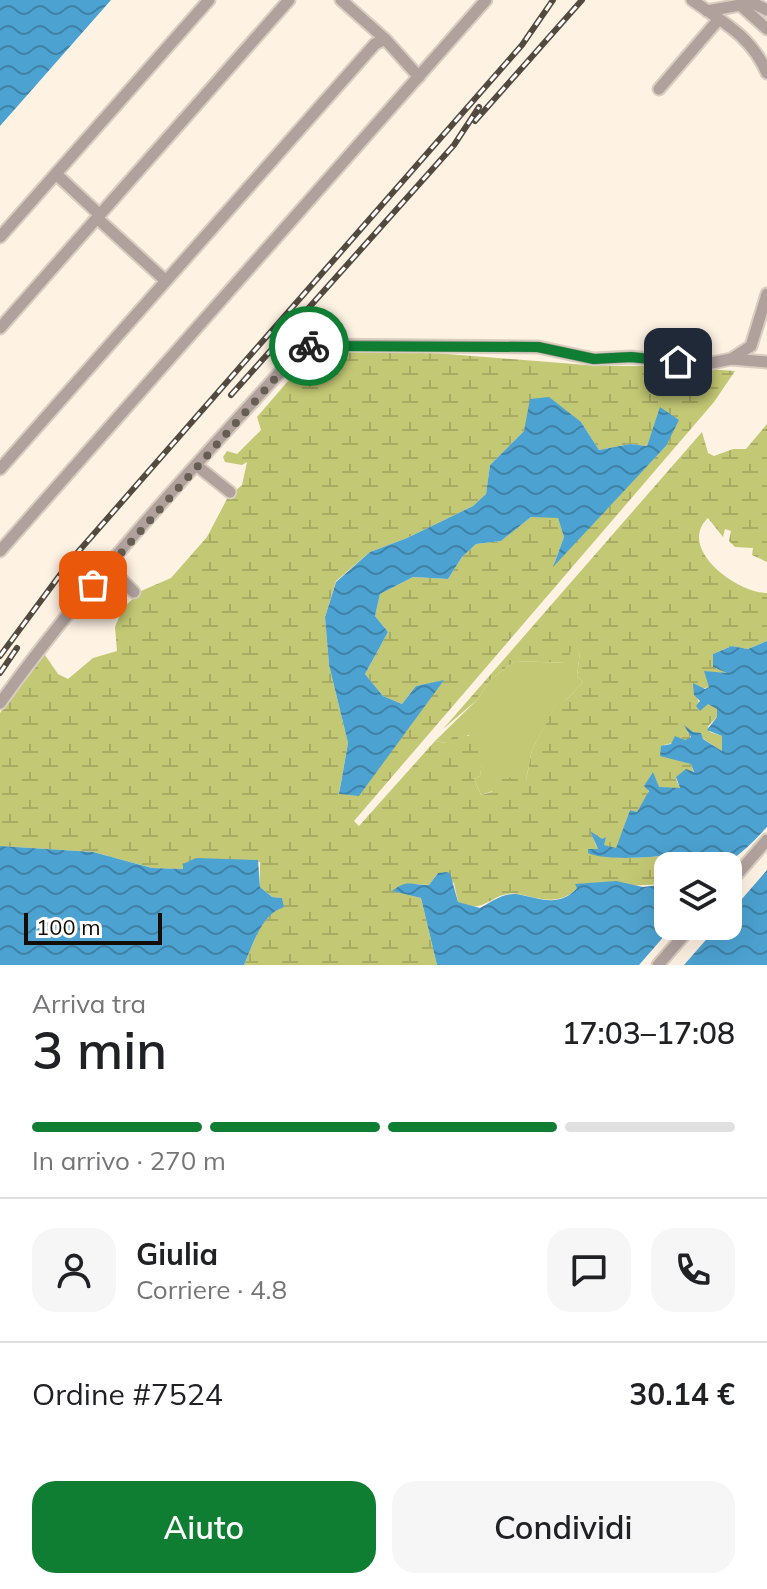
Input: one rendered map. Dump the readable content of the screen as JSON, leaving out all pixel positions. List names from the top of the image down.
{
  "scale_bar": "100 m",
  "page": {
    "scale": "100 m",
    "heading": ["3 min", "Arriva tra", "17:03–17:08"],
    "panel": [
      "Giulia",
      "Corriere · 4.8",
      "Ordine #7524",
      "30.14 €"
    ],
    "bar": "In arrivo · 270 m",
    "buttons": ["Aiuto", "Condividi"]
  }
}
